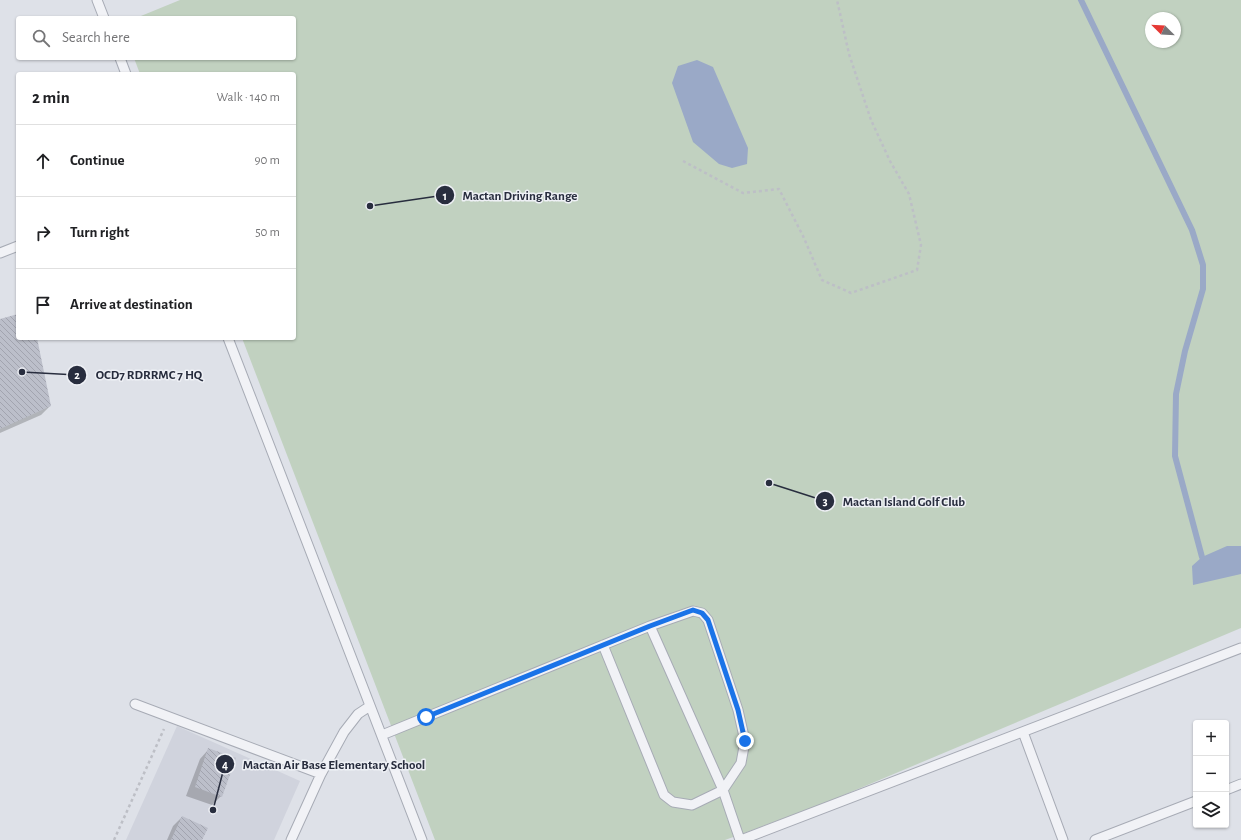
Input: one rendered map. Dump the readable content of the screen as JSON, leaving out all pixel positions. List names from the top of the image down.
{
  "places": [
    "Mactan Driving Range",
    "OCD7 RDRRMC 7 HQ",
    "Mactan Island Golf Club",
    "Mactan Air Base Elementary School"
  ],
  "north": "top left",
  "page": {
    "search": "Search here",
    "heading": ["2 min", "Walk · 140 m"],
    "list": [
      ["Continue", "90 m"],
      ["Turn right", "50 m"],
      "Arrive at destination"
    ],
    "map_buttons": ["+", "−"]
  }
}
